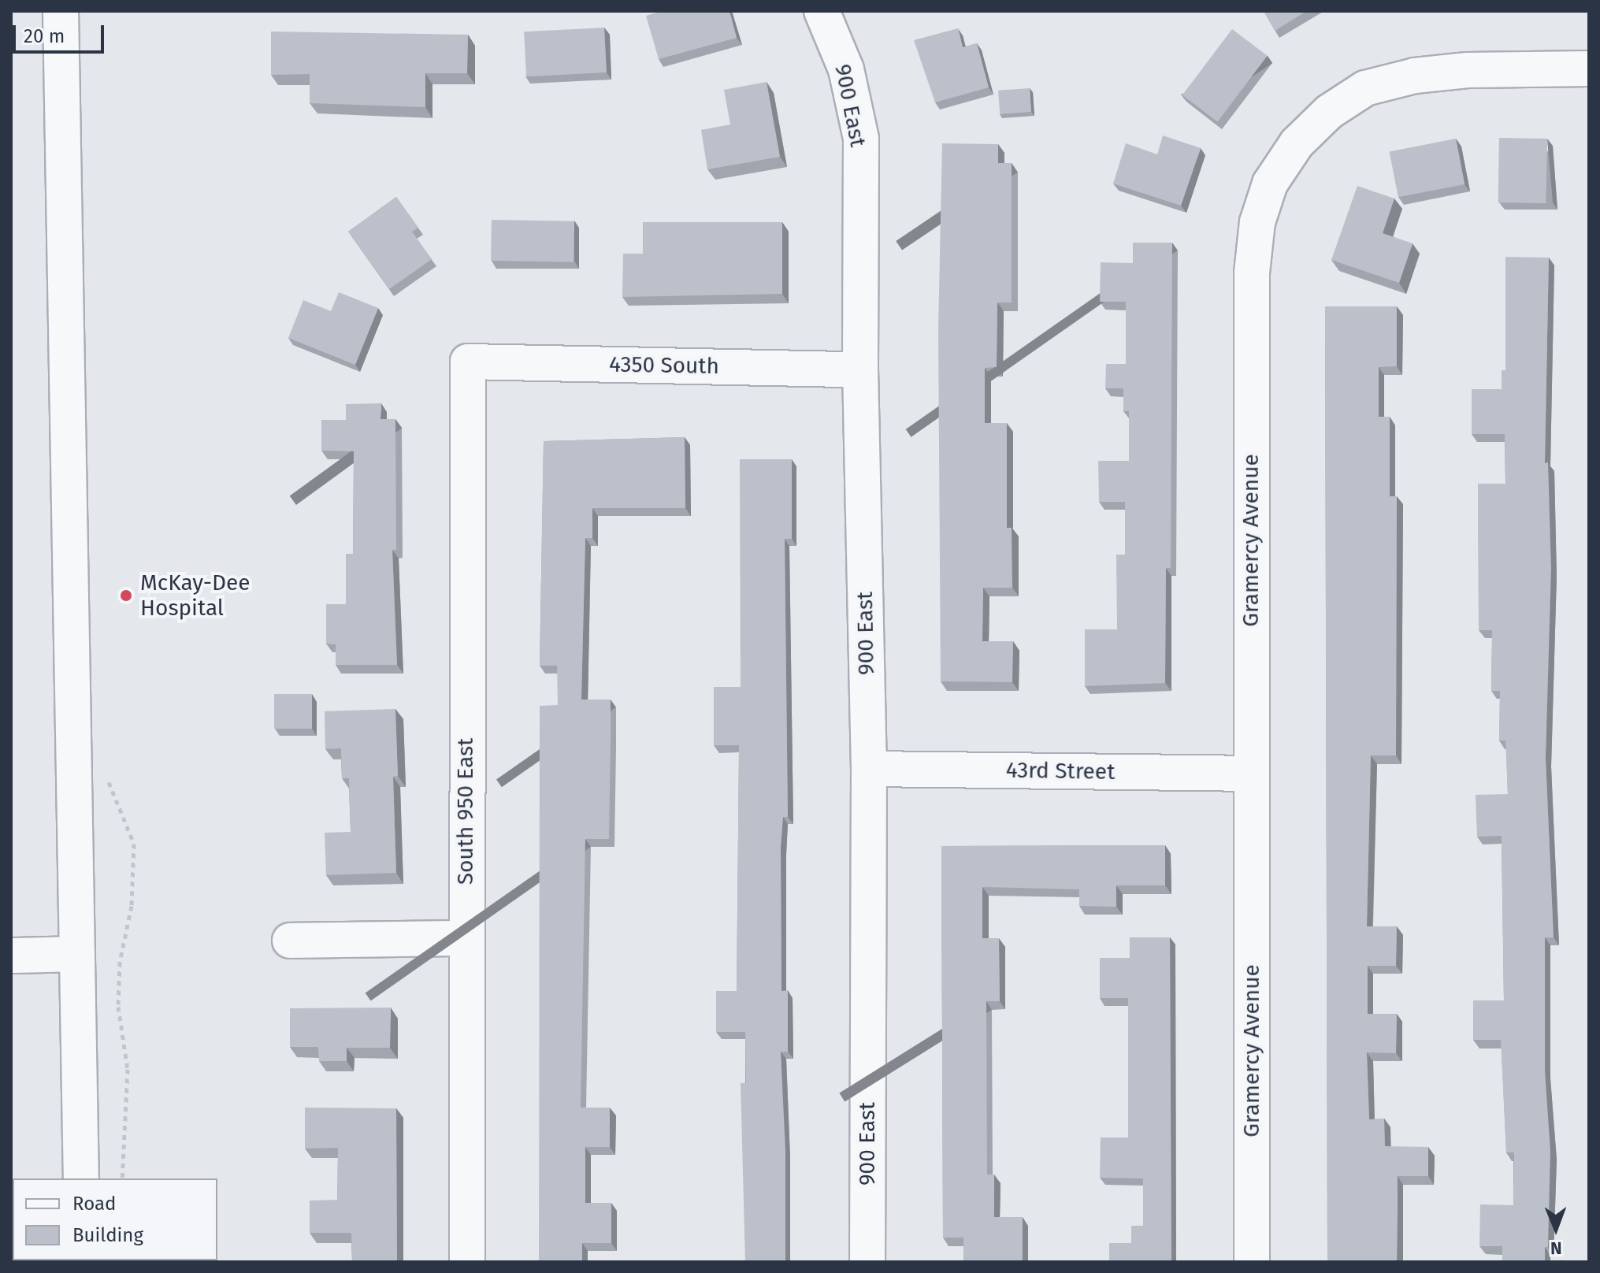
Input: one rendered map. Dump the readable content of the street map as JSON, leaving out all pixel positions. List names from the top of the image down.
{
  "streets": {
    "street": [
      "900 East",
      "4350 South",
      "Gramercy Avenue",
      "43rd Street",
      "South 950 East"
    ]
  },
  "crossings": [
    ["900 East", "4350 South"],
    ["900 East", "43rd Street"],
    ["4350 South", "South 950 East"],
    ["Gramercy Avenue", "43rd Street"]
  ],
  "places": ["McKay-Dee Hospital"],
  "legend": ["Road", "Building"],
  "scale_bar": "20 m",
  "north": "bottom"
}
